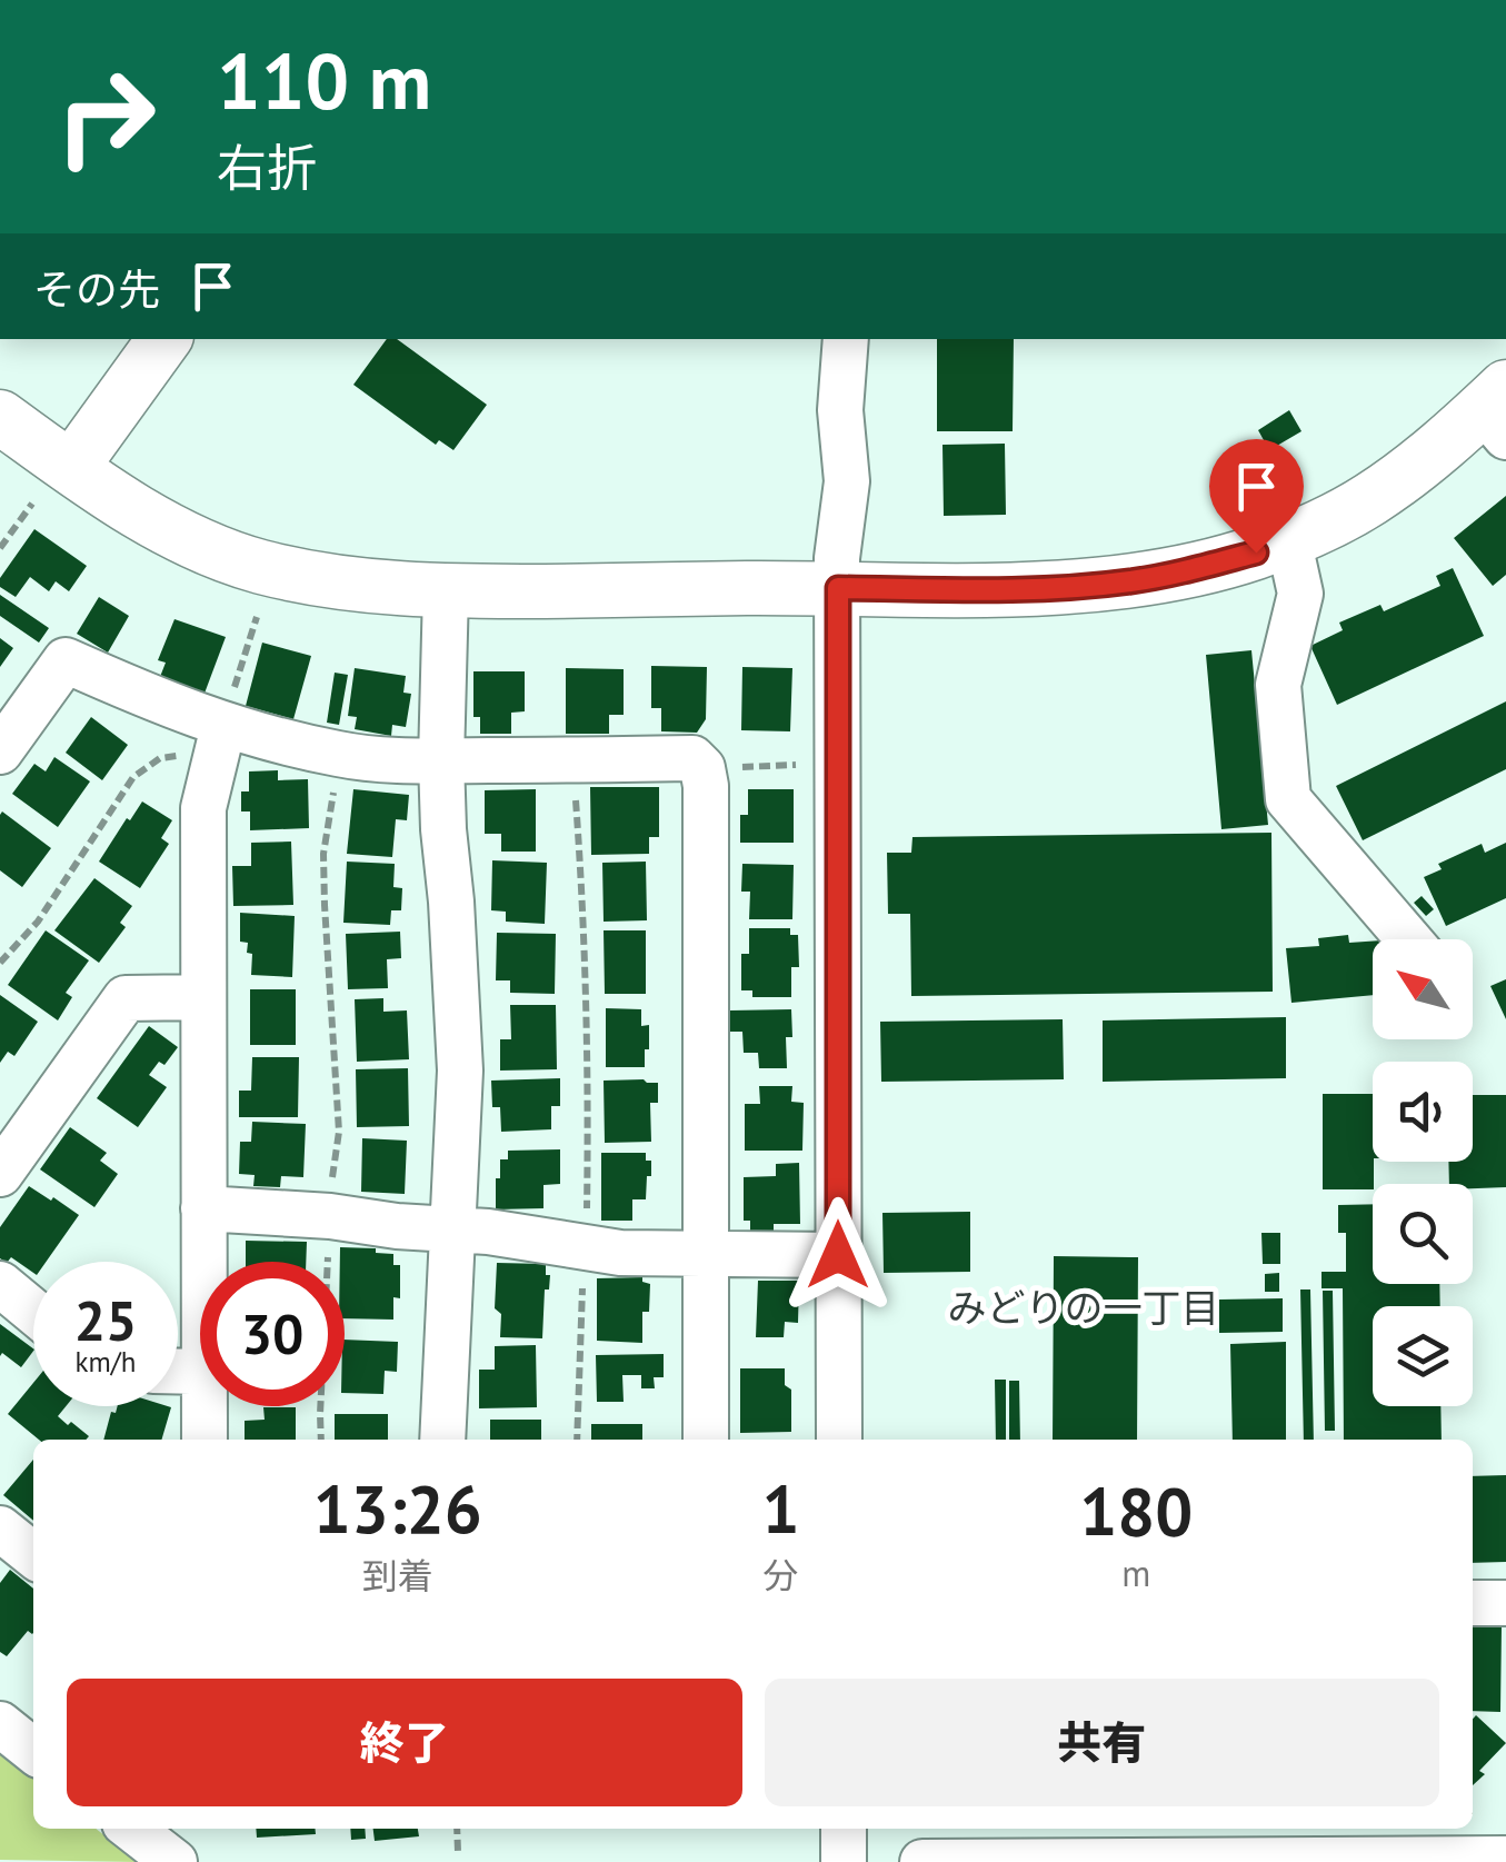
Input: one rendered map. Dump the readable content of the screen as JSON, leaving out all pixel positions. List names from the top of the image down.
{
  "districts": ["みどりの一丁目"],
  "north": "top left",
  "page": {
    "turn": ["110 m", "右折"],
    "then": "その先",
    "speed": "25 km/h",
    "limit": "30",
    "eta": [
      "13:26",
      "到着",
      "1",
      "分",
      "180",
      "m"
    ],
    "buttons": ["終了", "共有"]
  }
}
